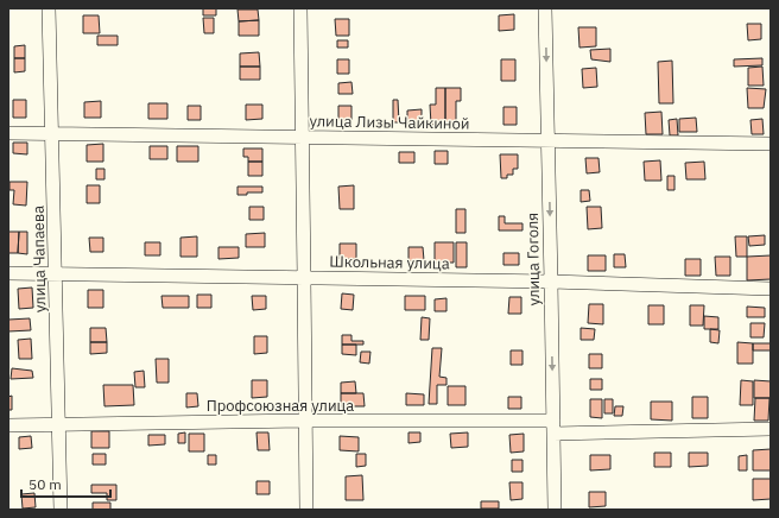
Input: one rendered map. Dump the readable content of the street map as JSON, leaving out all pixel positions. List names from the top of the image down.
{
  "streets": {
    "street": [
      "улица Лизы Чайкиной",
      "улица Чапаева",
      "улица Гоголя",
      "Школьная улица",
      "Профсоюзная улица"
    ]
  },
  "crossings": [
    ["улица Лизы Чайкиной", "улица Чапаева"],
    ["улица Лизы Чайкиной", "улица Гоголя"],
    ["улица Чапаева", "Школьная улица"],
    ["улица Чапаева", "Профсоюзная улица"],
    ["улица Гоголя", "Школьная улица"],
    ["улица Гоголя", "Профсоюзная улица"]
  ],
  "one_way": ["улица Гоголя"],
  "scale_bar": "50 m"
}
